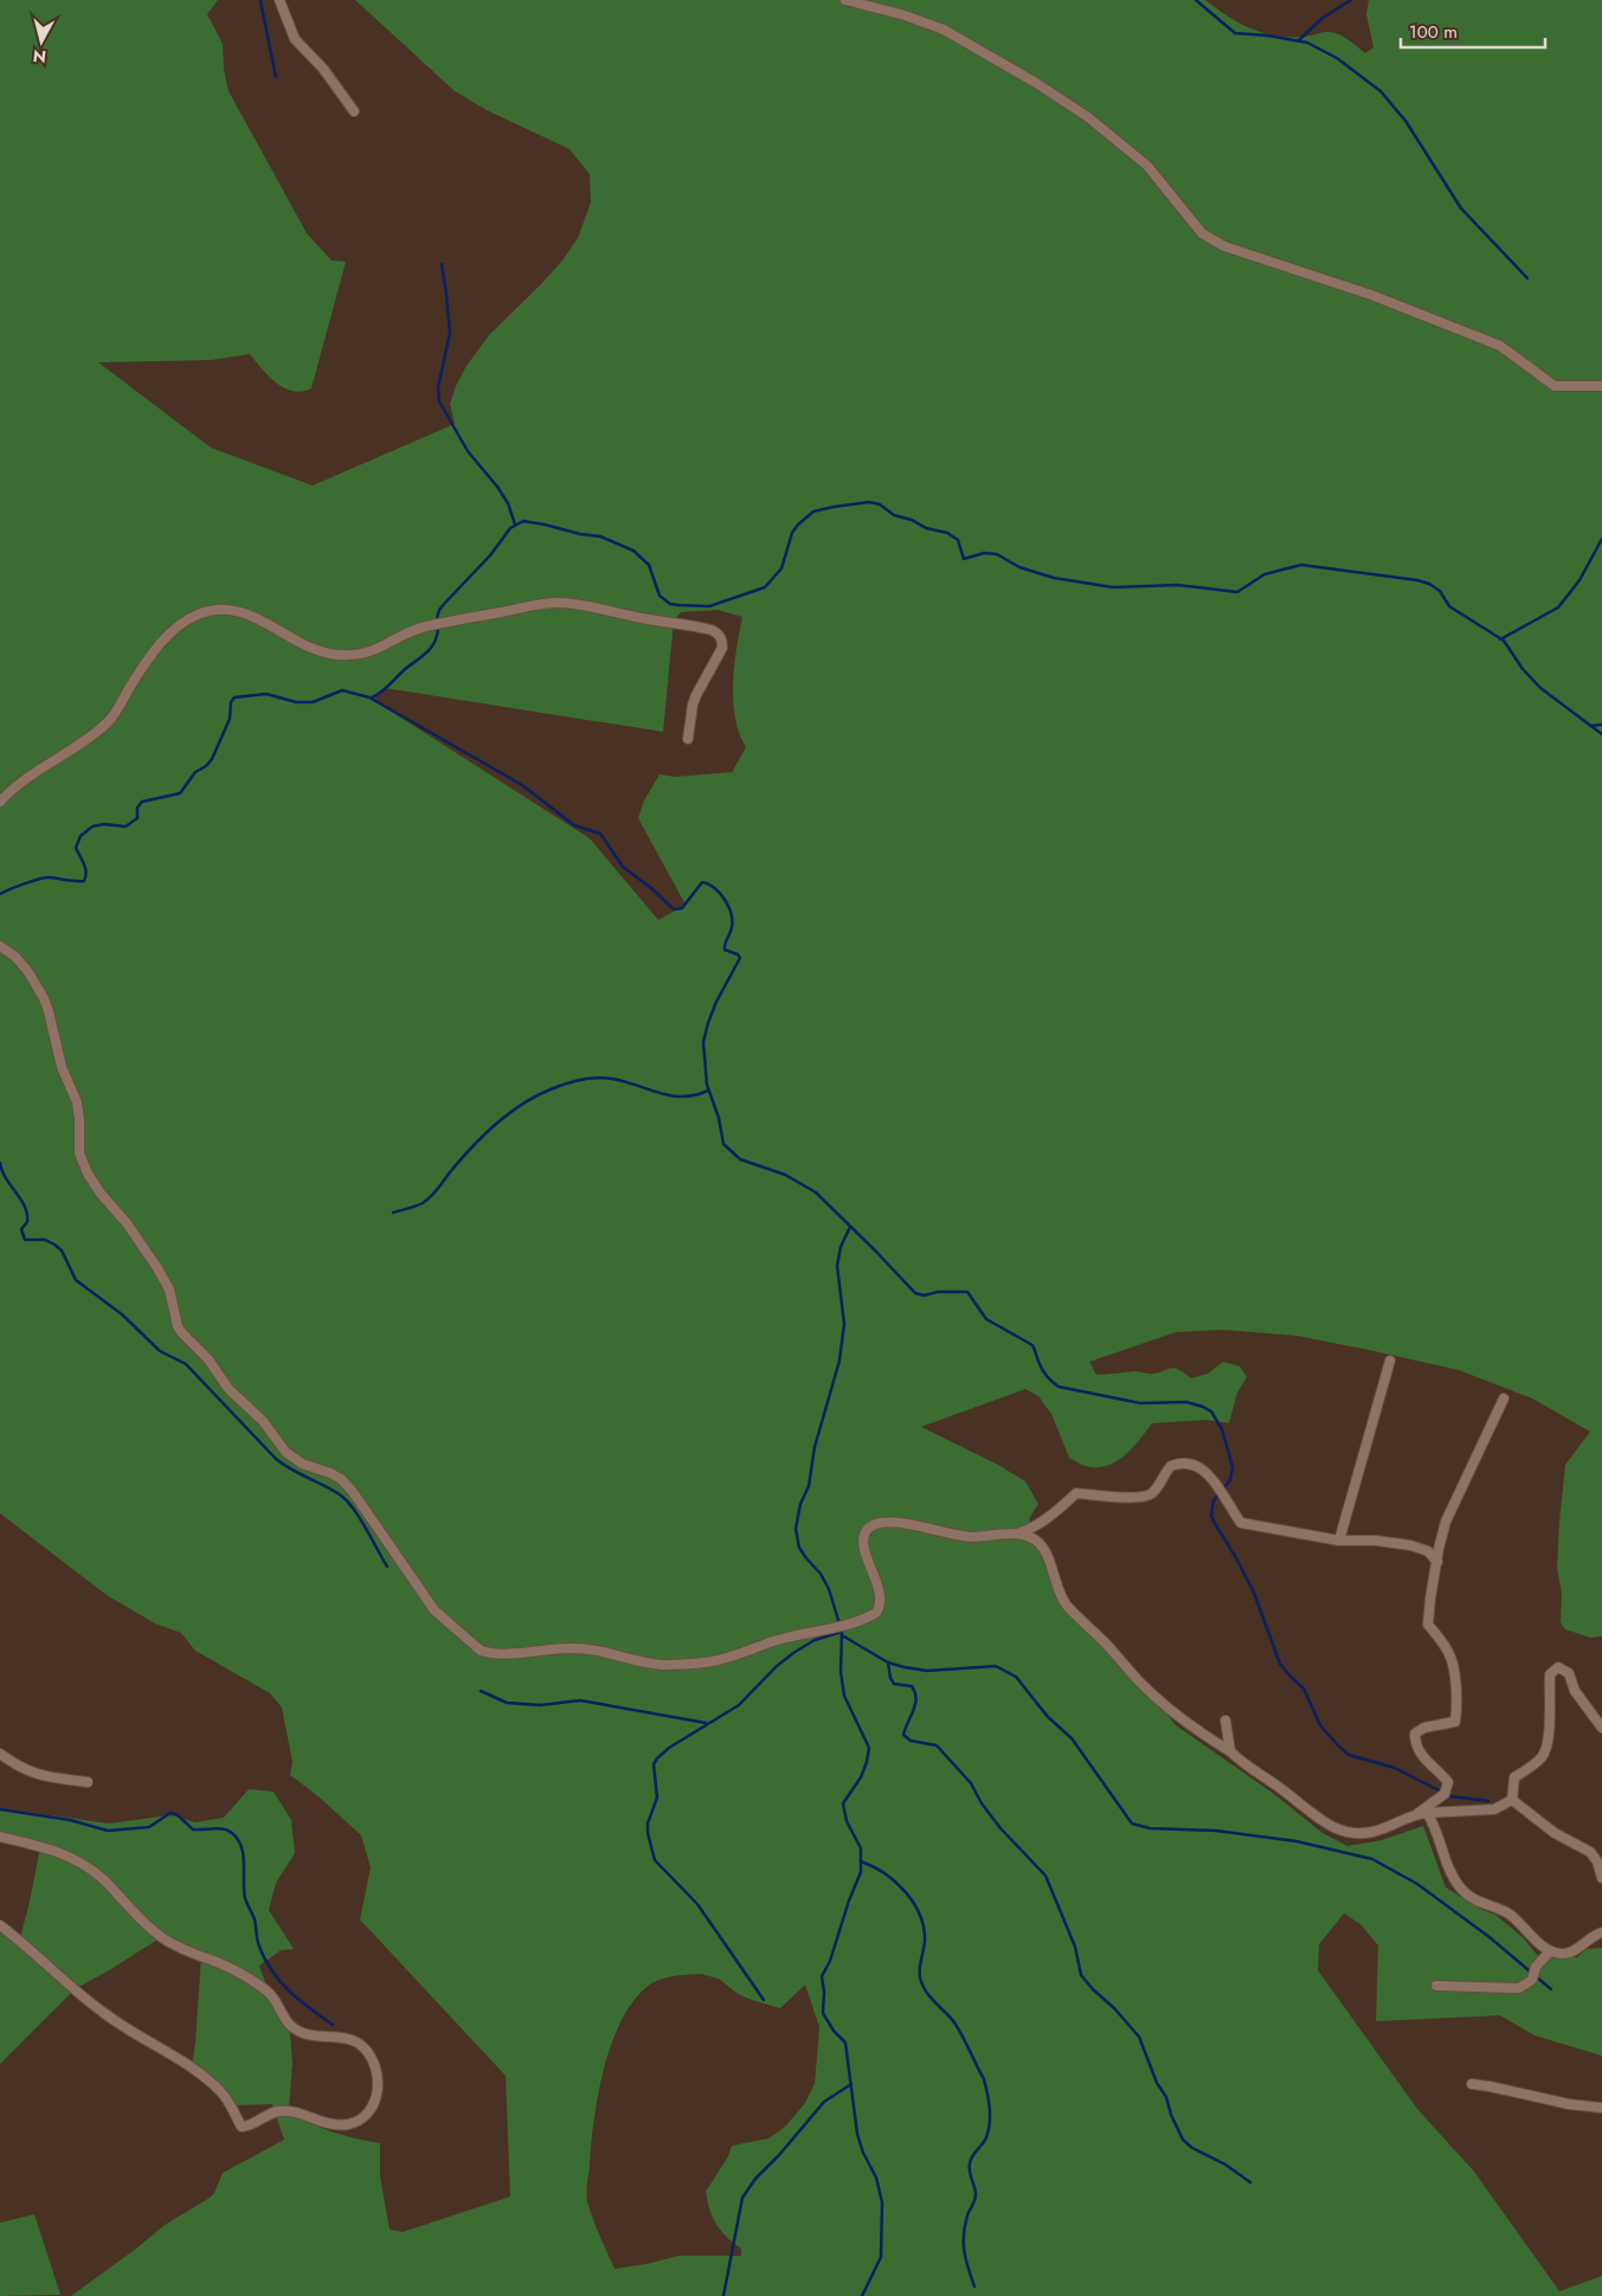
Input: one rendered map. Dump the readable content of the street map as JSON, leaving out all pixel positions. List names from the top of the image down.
{
  "scale_bar": "100 m",
  "north": "bottom"
}
